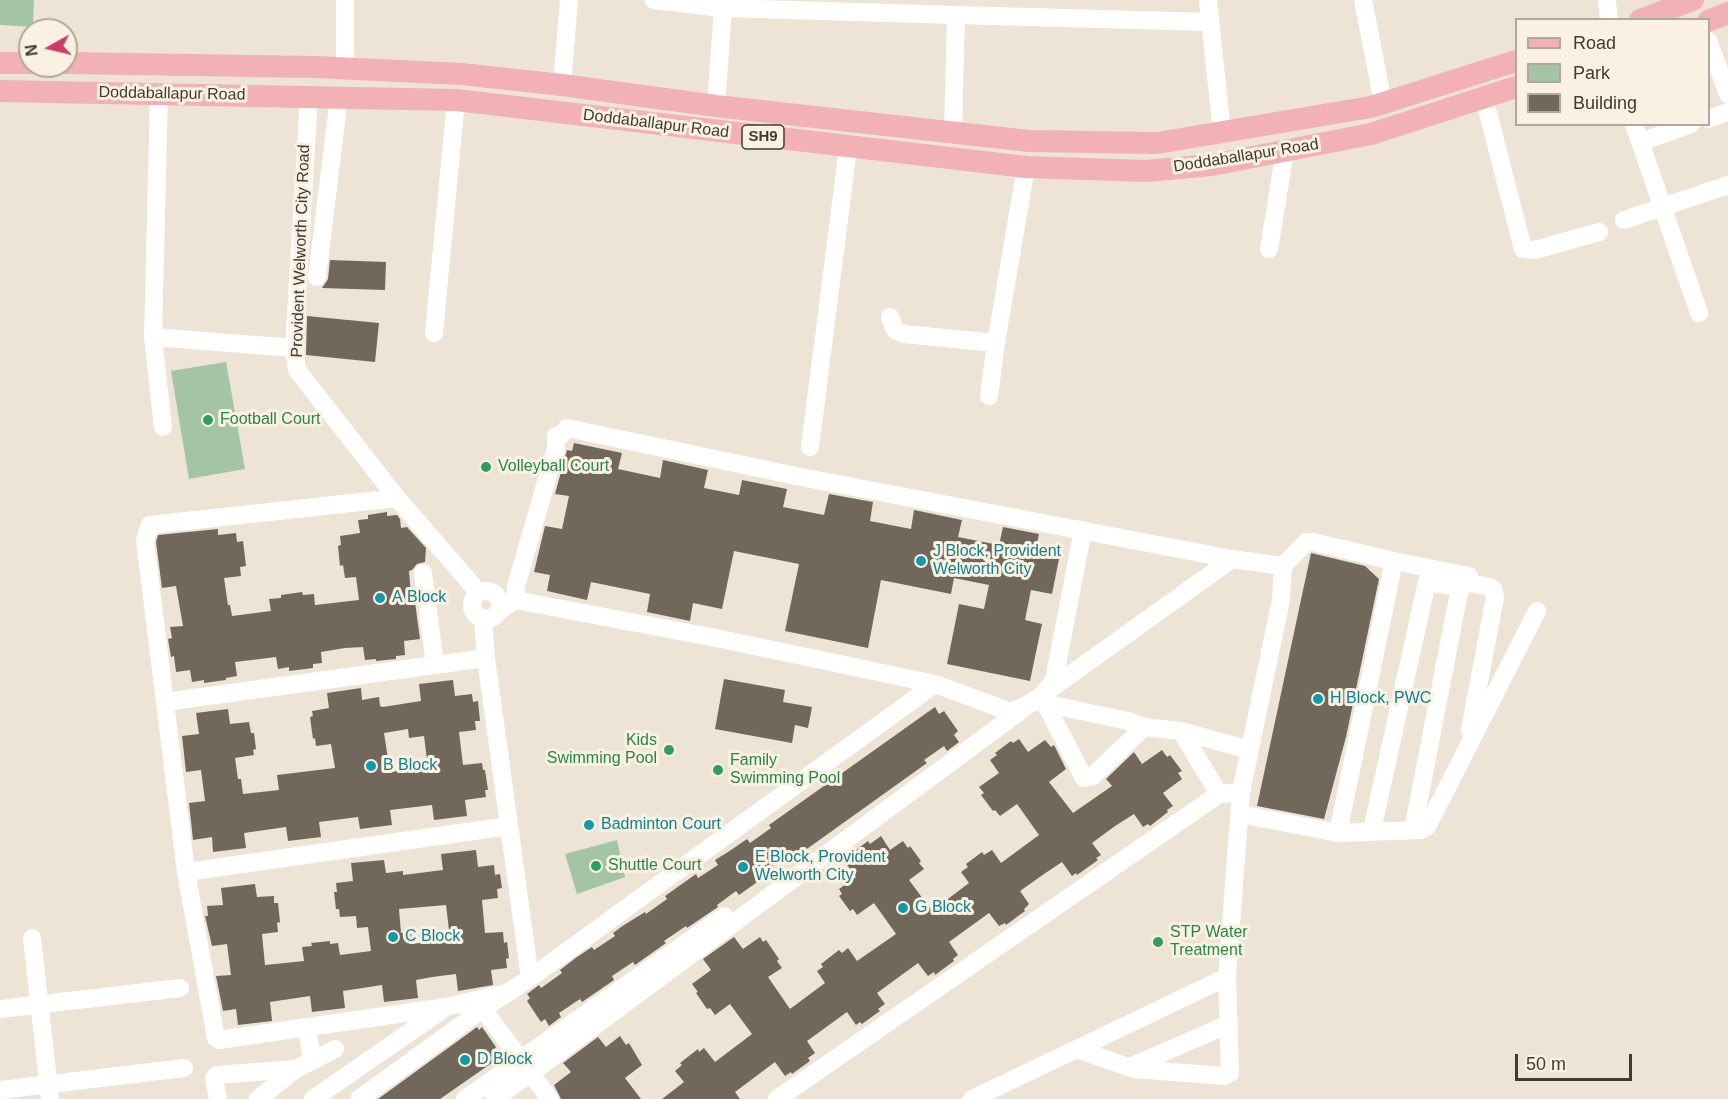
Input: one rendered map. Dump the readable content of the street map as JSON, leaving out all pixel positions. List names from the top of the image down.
{
  "streets": {
    "main road": ["Doddaballapur Road", "SH9"],
    "street": ["Provident Welworth City Road"]
  },
  "crossings": [
    ["Doddaballapur Road", "Provident Welworth City Road"]
  ],
  "places": [
    "Football Court",
    "Volleyball Court",
    "J Block, Provident Welworth City",
    "A Block",
    "H Block, PWC",
    "Kids Swimming Pool",
    "B Block",
    "Family Swimming Pool",
    "Badminton Court",
    "Shuttle Court",
    "E Block, Provident Welworth City",
    "G Block",
    "C Block",
    "STP Water Treatment",
    "D Block"
  ],
  "legend": ["Road", "Park", "Building"],
  "scale_bar": "50 m",
  "north": "left"
}
